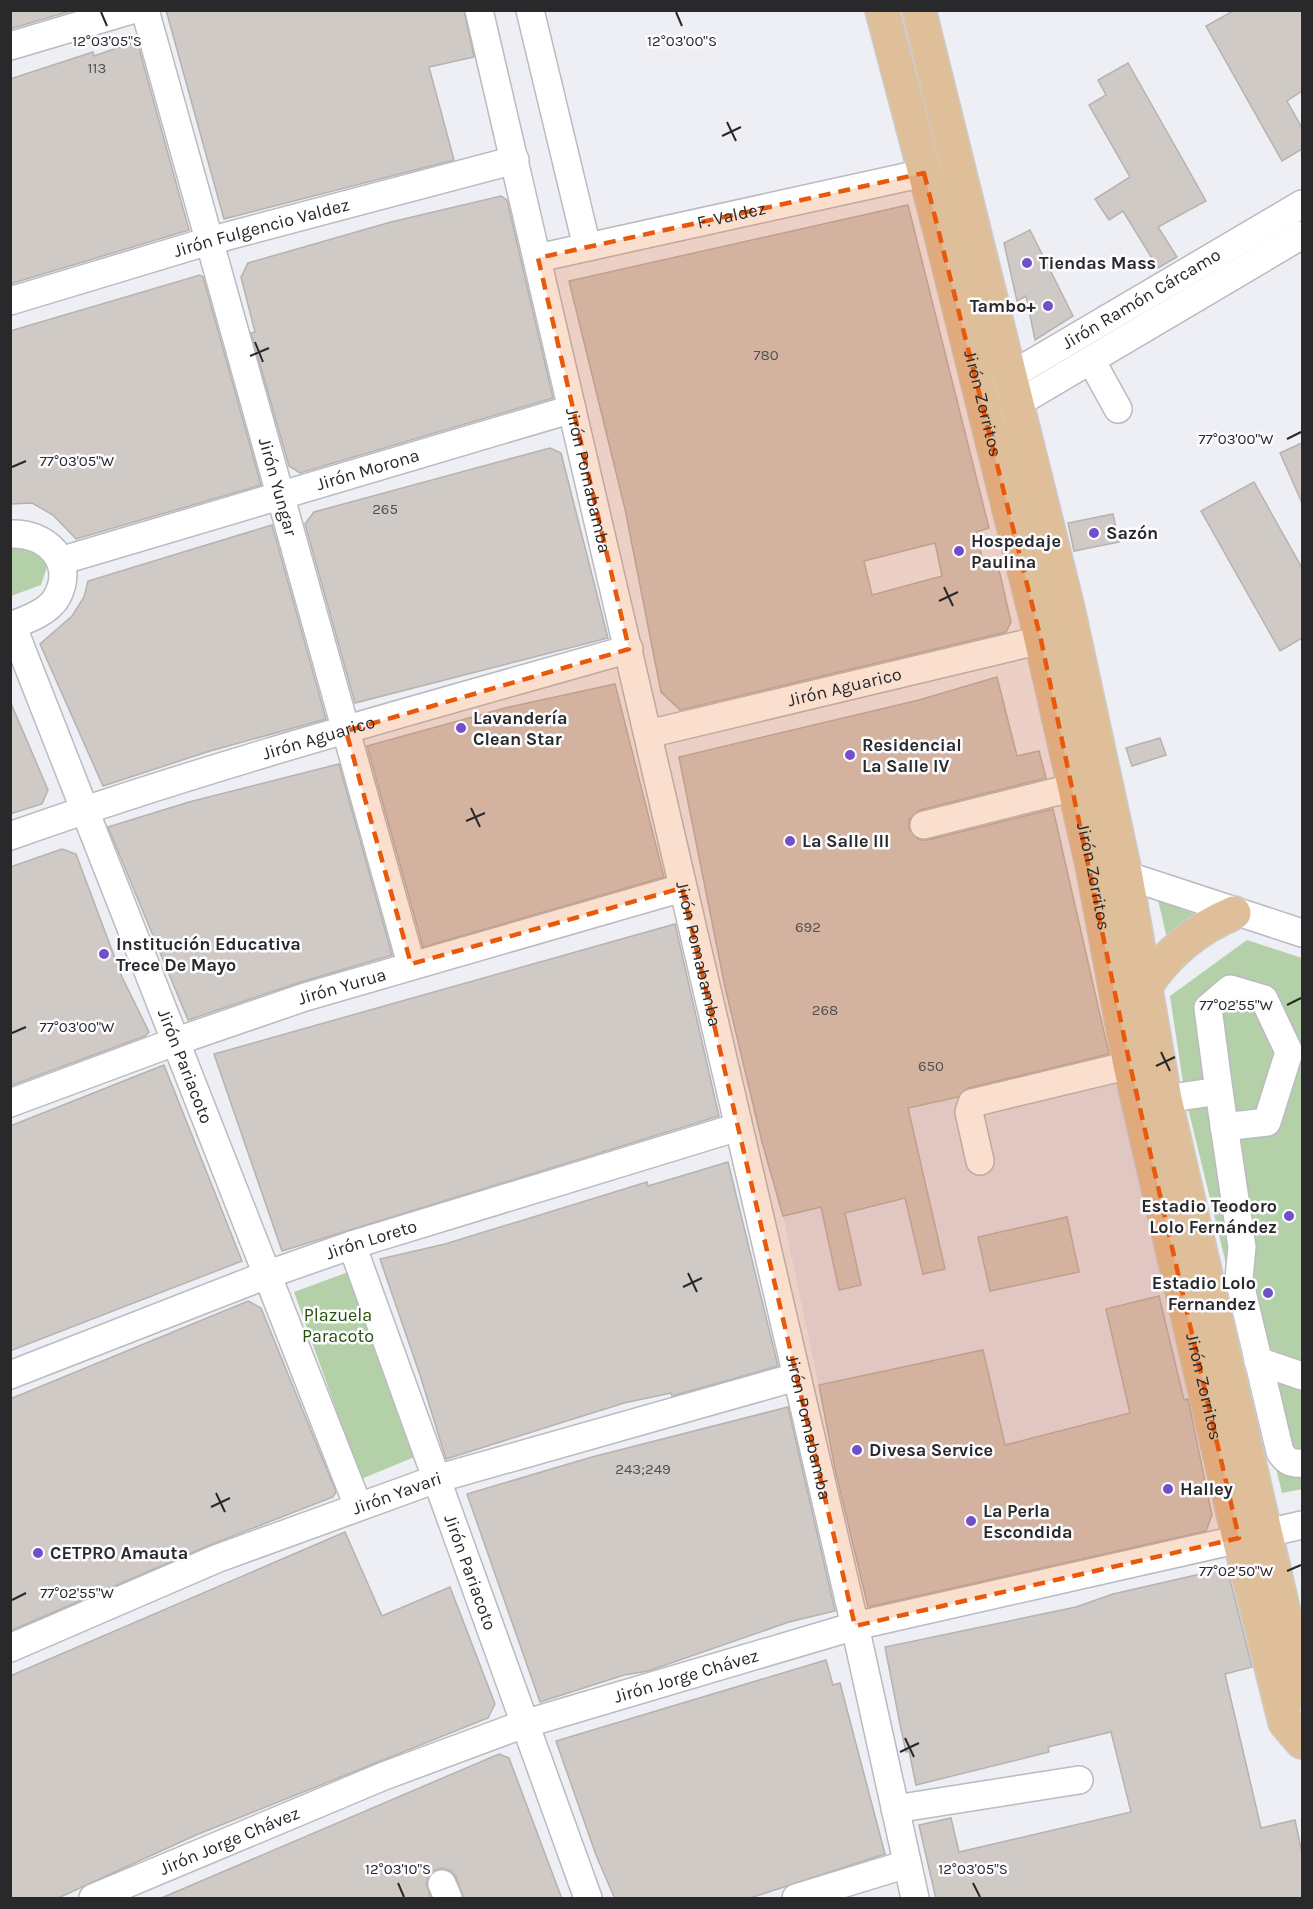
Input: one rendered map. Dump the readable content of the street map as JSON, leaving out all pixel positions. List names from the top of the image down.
{
  "streets": {
    "main road": ["Jirón Zorritos"],
    "street": [
      "F. Valdez",
      "Jirón Fulgencio Valdez",
      "Jirón Ramón Cárcamo",
      "Jirón Morona",
      "Jirón Pomabamba",
      "Jirón Yungar",
      "Jirón Aguarico",
      "Jirón Yurua",
      "Jirón Pariacoto",
      "Jirón Loreto",
      "Jirón Yavari",
      "Jirón Jorge Chávez"
    ]
  },
  "crossings": [
    ["F. Valdez", "Jirón Zorritos"],
    ["F. Valdez", "Jirón Pomabamba"],
    ["Jirón Fulgencio Valdez", "Jirón Pomabamba"],
    ["Jirón Fulgencio Valdez", "Jirón Yungar"],
    ["Jirón Ramón Cárcamo", "Jirón Zorritos"],
    ["Jirón Zorritos", "Jirón Aguarico"],
    ["Jirón Zorritos", "Jirón Jorge Chávez"],
    ["Jirón Morona", "Jirón Pomabamba"],
    ["Jirón Morona", "Jirón Yungar"],
    ["Jirón Pomabamba", "Jirón Aguarico"],
    ["Jirón Pomabamba", "Jirón Yurua"],
    ["Jirón Pomabamba", "Jirón Loreto"],
    ["Jirón Pomabamba", "Jirón Yavari"],
    ["Jirón Pomabamba", "Jirón Jorge Chávez"],
    ["Jirón Yungar", "Jirón Aguarico"],
    ["Jirón Yungar", "Jirón Yurua"],
    ["Jirón Aguarico", "Jirón Pariacoto"],
    ["Jirón Yurua", "Jirón Pariacoto"],
    ["Jirón Pariacoto", "Jirón Loreto"],
    ["Jirón Pariacoto", "Jirón Yavari"],
    ["Jirón Pariacoto", "Jirón Jorge Chávez"]
  ],
  "parks": ["Plazuela Paracoto"],
  "places": [
    "Tiendas Mass",
    "Tambo+",
    "Sazón",
    "Hospedaje Paulina",
    "Lavandería Clean Star",
    "Residencial La Salle IV",
    "La Salle III",
    "Institución Educativa Trece De Mayo",
    "Estadio Teodoro Lolo Fernández",
    "Estadio Lolo Fernandez",
    "Divesa Service",
    "Halley",
    "La Perla Escondida",
    "CETPRO Amauta"
  ],
  "house_numbers": [
    "113",
    "780",
    "265",
    "692",
    "268",
    "650",
    "243;249"
  ],
  "coordinates": [
    "12°03'05\"S",
    "12°03'00\"S",
    "77°03'00\"W",
    "77°03'05\"W",
    "77°02'55\"W",
    "77°02'50\"W",
    "12°03'10\"S"
  ]
}
